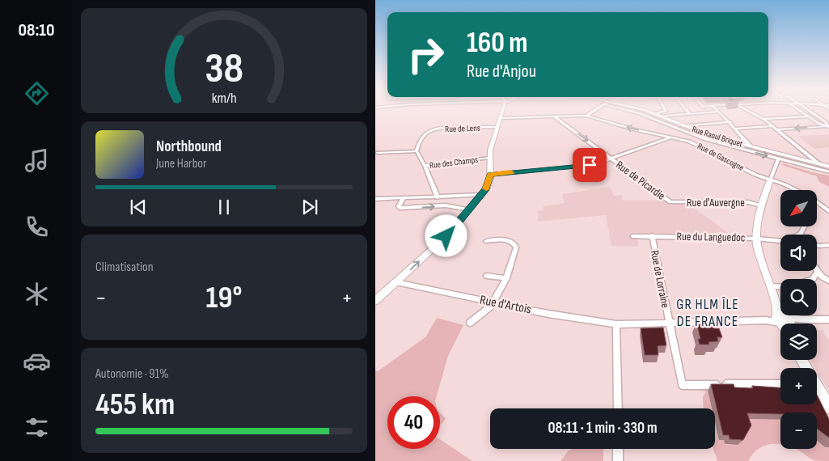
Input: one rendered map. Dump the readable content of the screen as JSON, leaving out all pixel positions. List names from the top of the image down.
{
  "streets": {
    "street": [
      "Rue de Lens",
      "Rue Raoul Briquet",
      "Rue de Gascogne",
      "Rue des Champs",
      "Rue de Picardie",
      "Rue d'Auvergne",
      "Rue du Languedoc",
      "Rue de Lorraine",
      "Rue d'Artois"
    ]
  },
  "crossings": [
    ["Rue de Lens", "Rue des Champs"],
    ["Rue de Picardie", "Rue d'Auvergne"],
    ["Rue du Languedoc", "Rue de Lorraine"],
    ["Rue de Lorraine", "Rue d'Artois"]
  ],
  "one_way": ["Rue de Picardie"],
  "districts": ["GR HLM ÎLE DE FRANCE"],
  "north": "bottom left",
  "page": {
    "tabs": "08:10",
    "turn": ["160 m", "Rue d'Anjou"],
    "song": ["Northbound", "June Harbor"],
    "map_buttons": ["+", "−"],
    "tile": [
      "Climatisation",
      ["Autonomie · 91%", "455 km"]
    ],
    "heat": ["−", "19°", "+"],
    "limit": "40",
    "trip": "08:11 · 1 min · 330 m",
    "gauge": ["38", "km/h"]
  }
}
